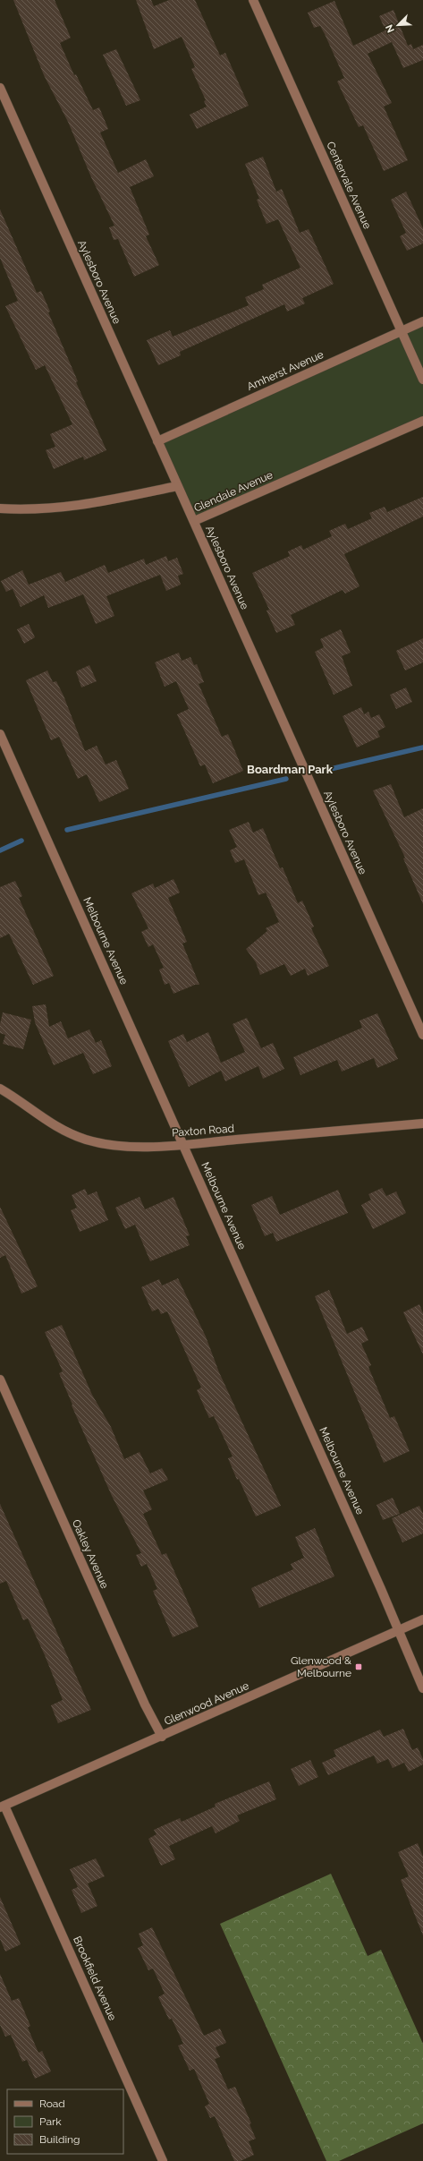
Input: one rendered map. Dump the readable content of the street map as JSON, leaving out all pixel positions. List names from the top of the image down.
{
  "streets": {
    "street": [
      "Centervale Avenue",
      "Aylesboro Avenue",
      "Amherst Avenue",
      "Glendale Avenue",
      "Melbourne Avenue",
      "Paxton Road",
      "Oakley Avenue",
      "Glenwood Avenue",
      "Brookfield Avenue"
    ]
  },
  "crossings": [
    ["Centervale Avenue", "Amherst Avenue"],
    ["Aylesboro Avenue", "Amherst Avenue"],
    ["Aylesboro Avenue", "Glendale Avenue"],
    ["Melbourne Avenue", "Paxton Road"],
    ["Melbourne Avenue", "Glenwood Avenue"],
    ["Oakley Avenue", "Glenwood Avenue"],
    ["Glenwood Avenue", "Brookfield Avenue"]
  ],
  "districts": ["Boardman Park"],
  "places": {
    "transit": ["Glenwood & Melbourne"]
  },
  "legend": ["Road", "Park", "Building"],
  "north": "bottom left"
}
